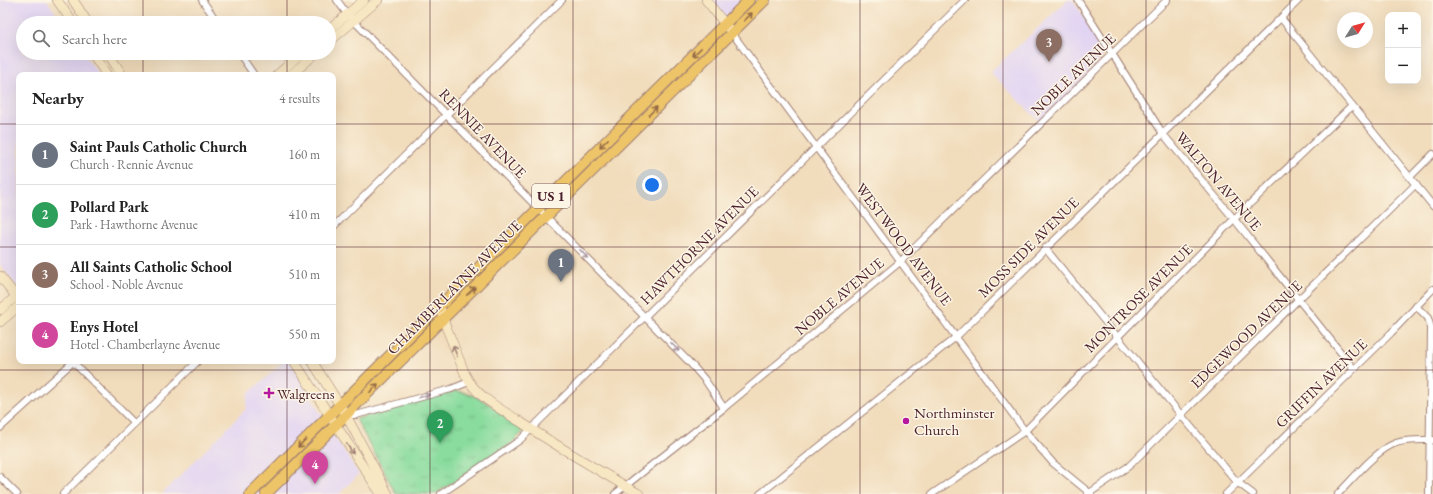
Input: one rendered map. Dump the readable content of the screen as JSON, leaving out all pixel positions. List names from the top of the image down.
{
  "streets": {
    "main road": ["US 1", "WESTWOOD AVENUE", "CHAMBERLAYNE AVENUE"],
    "street": [
      "NOBLE AVENUE",
      "RENNIE AVENUE",
      "WALTON AVENUE",
      "HAWTHORNE AVENUE",
      "MOSS SIDE AVENUE",
      "MONTROSE AVENUE",
      "EDGEWOOD AVENUE",
      "GRIFFIN AVENUE"
    ]
  },
  "crossings": [
    ["NOBLE AVENUE", "RENNIE AVENUE"],
    ["NOBLE AVENUE", "WALTON AVENUE"],
    ["NOBLE AVENUE", "WESTWOOD AVENUE"],
    ["RENNIE AVENUE", "HAWTHORNE AVENUE"],
    ["RENNIE AVENUE", "CHAMBERLAYNE AVENUE"],
    ["WALTON AVENUE", "MOSS SIDE AVENUE"],
    ["WALTON AVENUE", "MONTROSE AVENUE"],
    ["WALTON AVENUE", "EDGEWOOD AVENUE"],
    ["WALTON AVENUE", "GRIFFIN AVENUE"],
    ["WESTWOOD AVENUE", "HAWTHORNE AVENUE"],
    ["WESTWOOD AVENUE", "MOSS SIDE AVENUE"],
    ["WESTWOOD AVENUE", "CHAMBERLAYNE AVENUE"],
    ["WESTWOOD AVENUE", "MONTROSE AVENUE"],
    ["WESTWOOD AVENUE", "EDGEWOOD AVENUE"]
  ],
  "one_way": ["RENNIE AVENUE"],
  "places": {
    "health": ["Walgreens"],
    "other": ["Northminster Church"]
  },
  "north": "top right",
  "page": {
    "map_buttons": ["+", "−"],
    "search": "Search here",
    "pins": [
      "3",
      "1",
      "2",
      "4"
    ],
    "heading": ["Nearby", "4 results"],
    "list": [
      {
        "mark": "1",
        "name": "Saint Pauls Catholic Church",
        "note": "Church · Rennie Avenue",
        "value": "160 m"
      },
      {
        "mark": "2",
        "name": "Pollard Park",
        "note": "Park · Hawthorne Avenue",
        "value": "410 m"
      },
      {
        "mark": "3",
        "name": "All Saints Catholic School",
        "note": "School · Noble Avenue",
        "value": "510 m"
      },
      {
        "mark": "4",
        "name": "Enys Hotel",
        "note": "Hotel · Chamberlayne Avenue",
        "value": "550 m"
      }
    ]
  }
}
